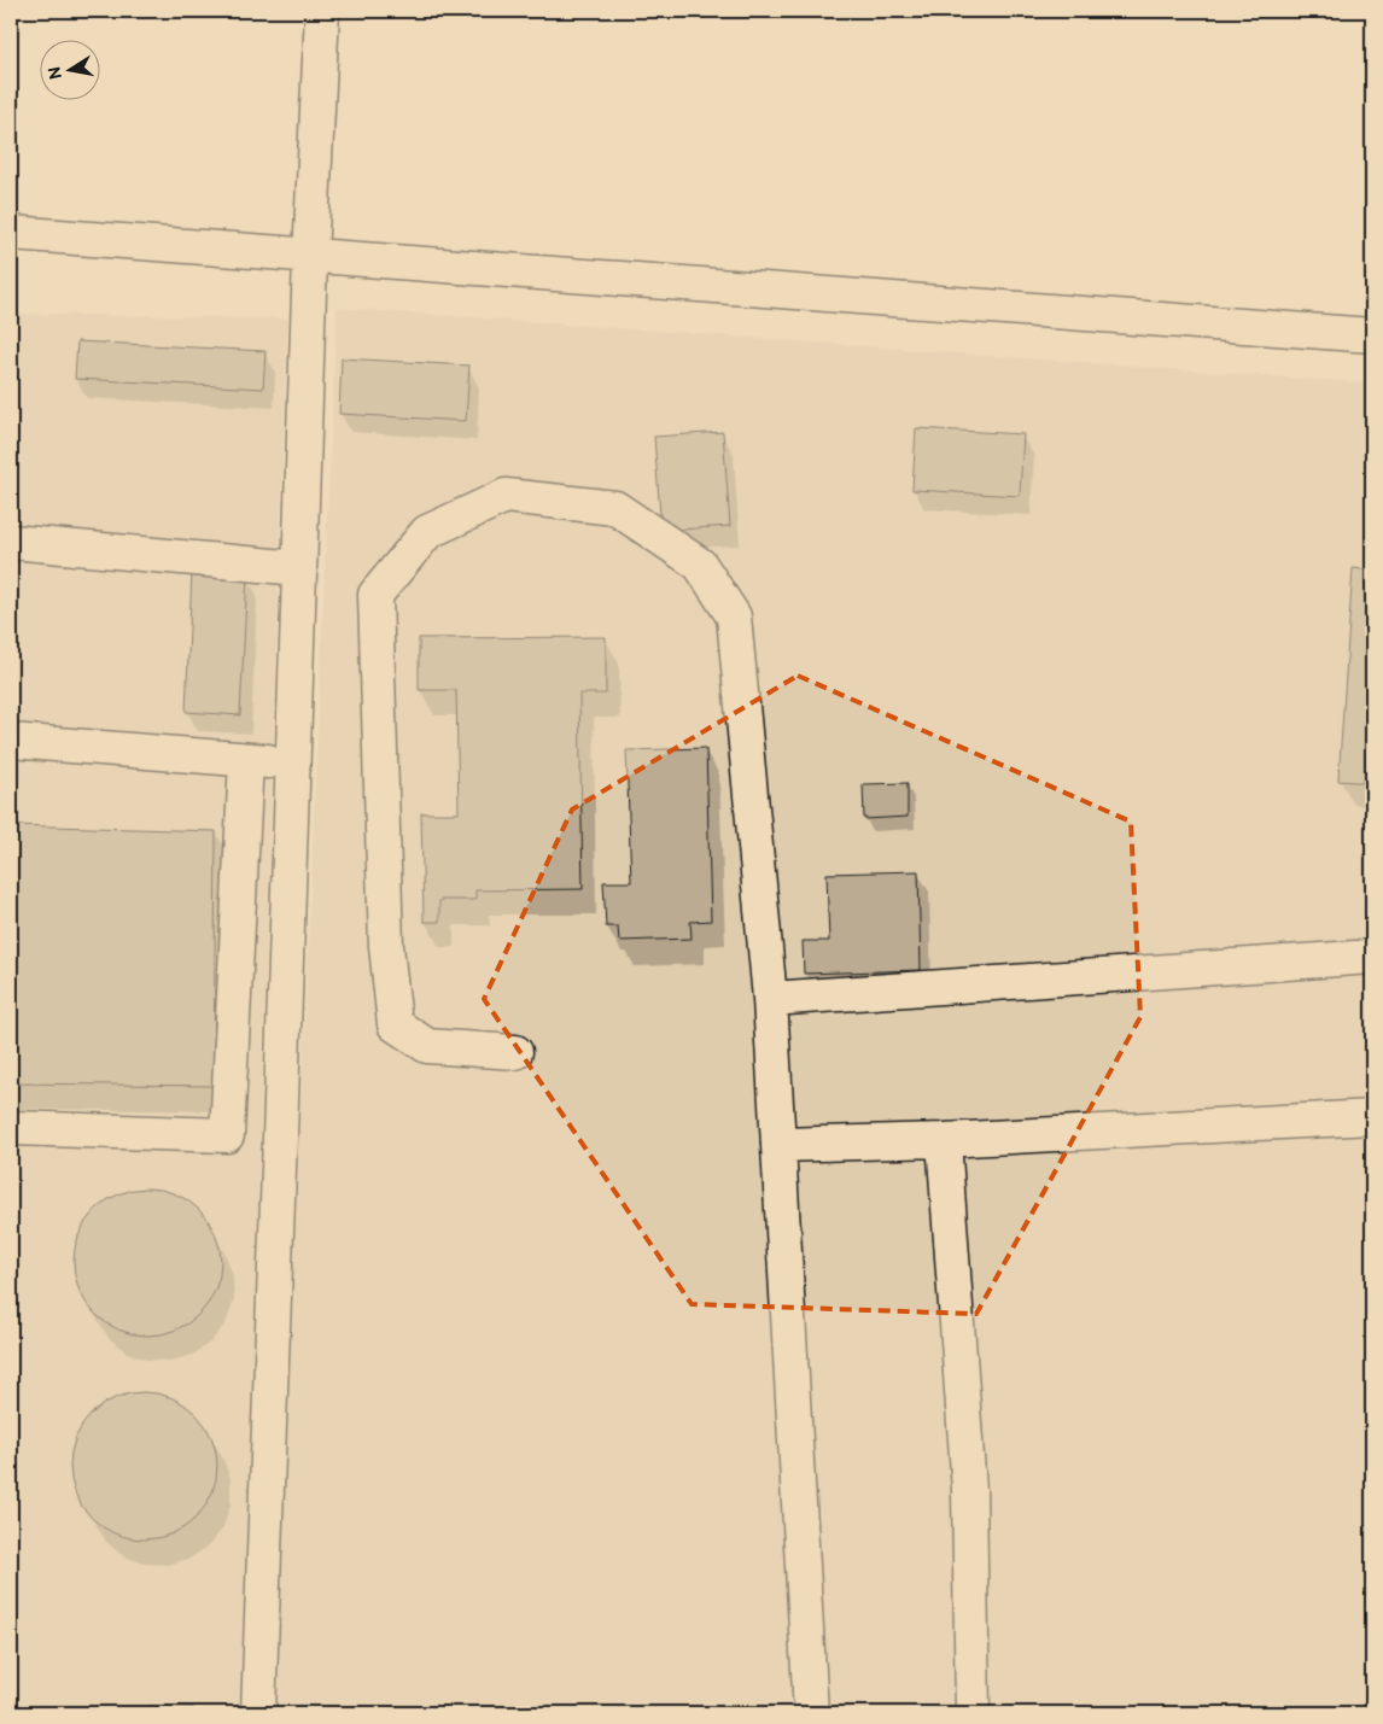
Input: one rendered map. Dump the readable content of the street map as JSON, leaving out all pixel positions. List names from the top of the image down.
{
  "north": "left"
}
